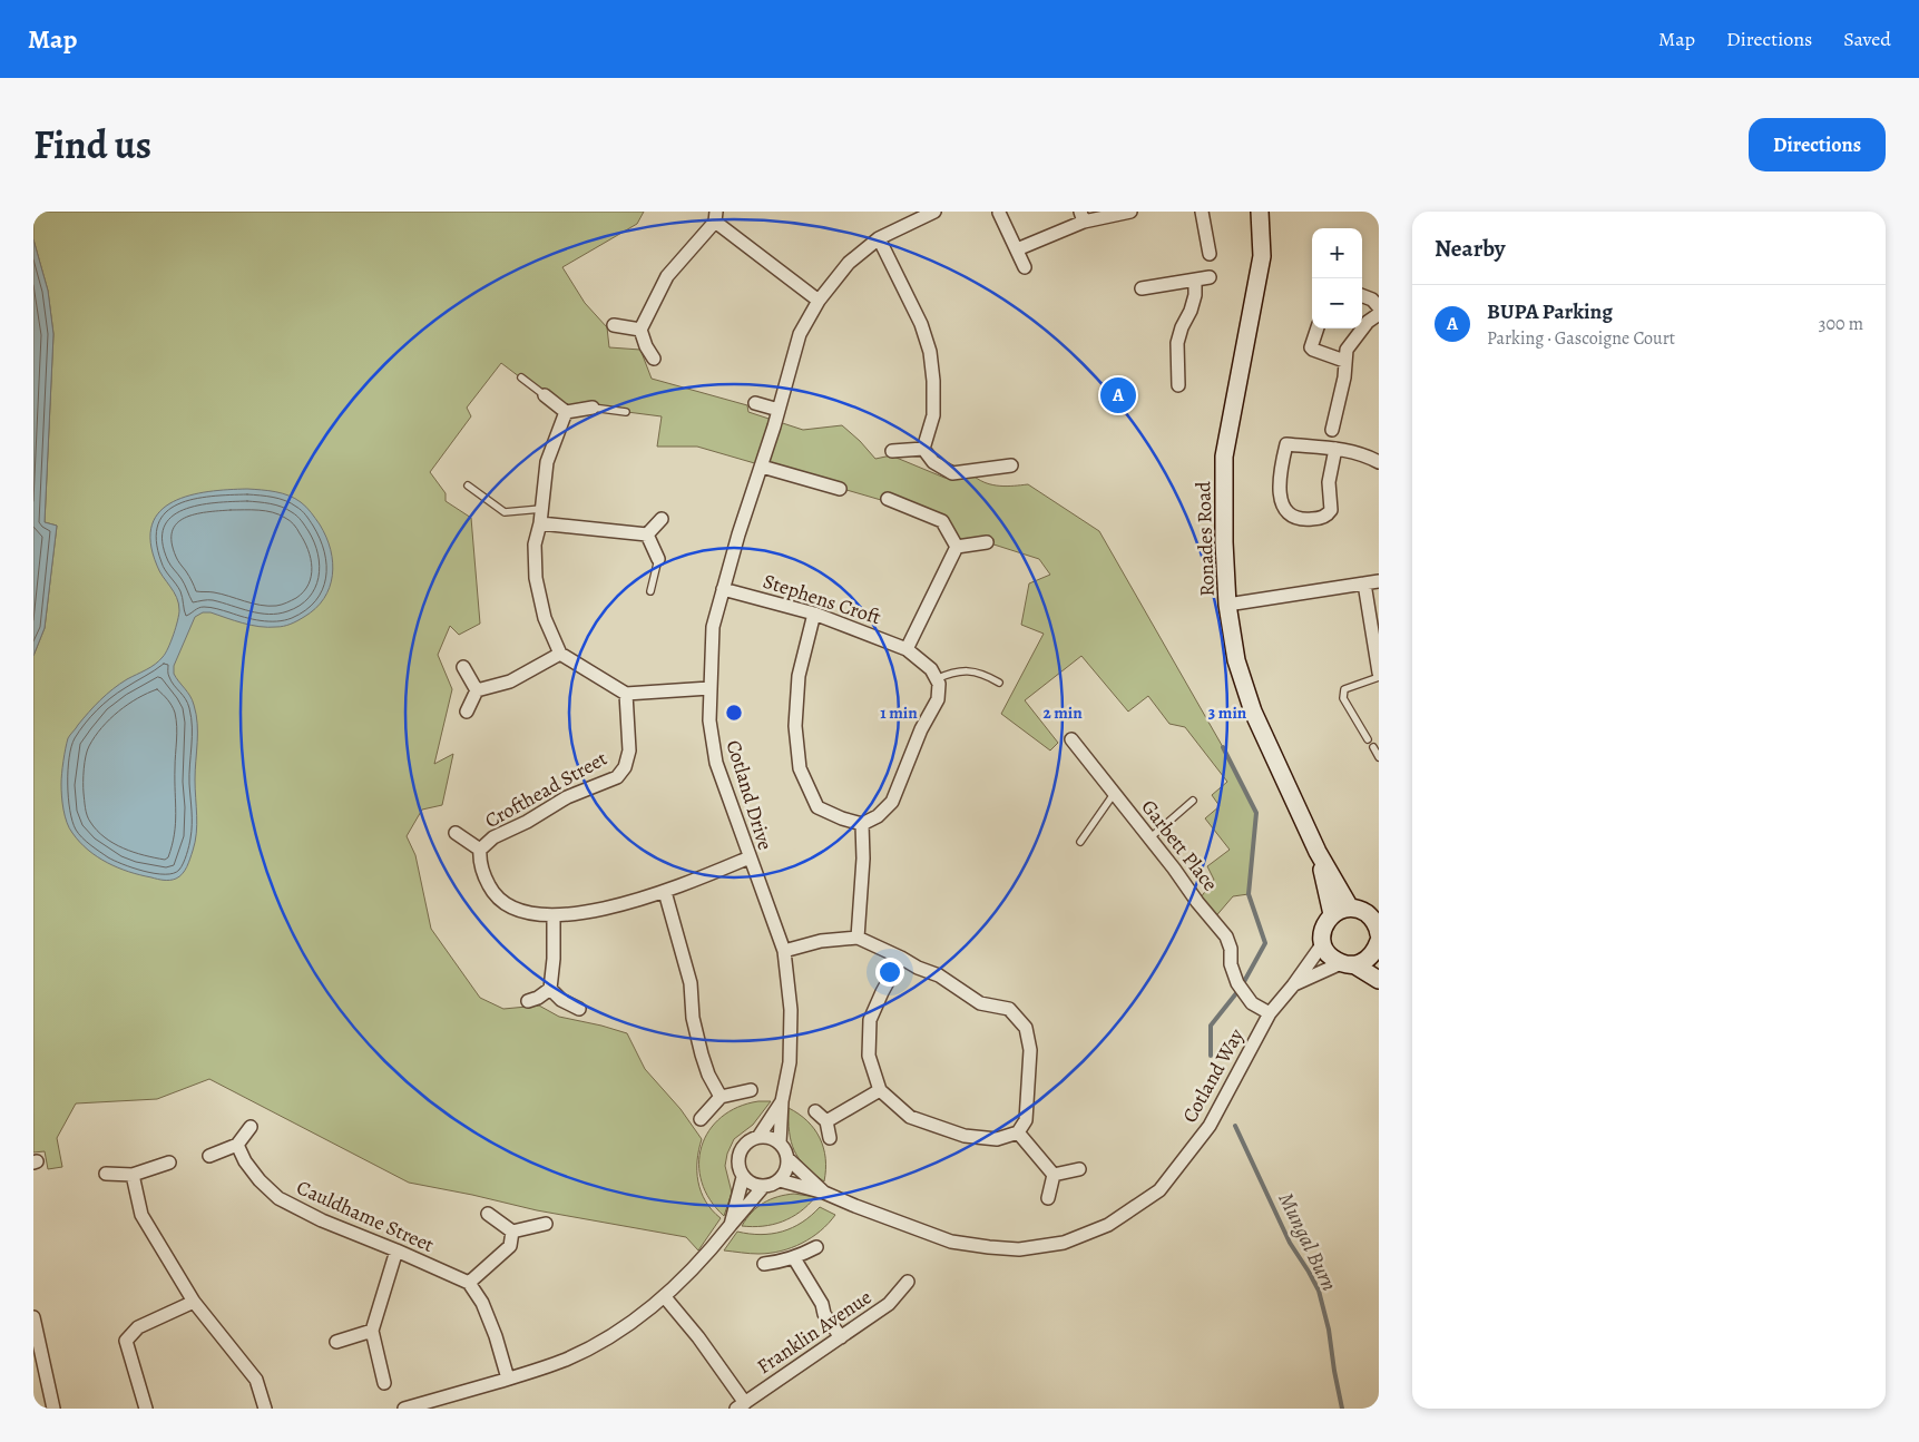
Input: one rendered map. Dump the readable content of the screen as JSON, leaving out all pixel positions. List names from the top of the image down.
{
  "streets": {
    "main road": ["Ronades Road"],
    "street": [
      "Stephens Croft",
      "Crofthead Street",
      "Cotland Drive",
      "Garbett Place",
      "Cotland Way",
      "Cauldhame Street",
      "Franklin Avenue"
    ]
  },
  "crossings": [
    ["Stephens Croft", "Cotland Drive"],
    ["Crofthead Street", "Cotland Drive"],
    ["Cotland Drive", "Cotland Way"],
    ["Garbett Place", "Cotland Way"]
  ],
  "water": ["Mungal Burn"],
  "page": {
    "header": "Map",
    "nav": ["Map", "Directions", "Saved"],
    "title": "Find us",
    "buttons": "Directions",
    "heading": "Nearby",
    "map_buttons": ["+", "−"],
    "list": [
      {
        "mark": "A",
        "name": "BUPA Parking",
        "note": "Parking · Gascoigne Court",
        "value": "300 m"
      }
    ],
    "pins": "A"
  },
  "rings": ["1 min", "2 min", "3 min"]
}
